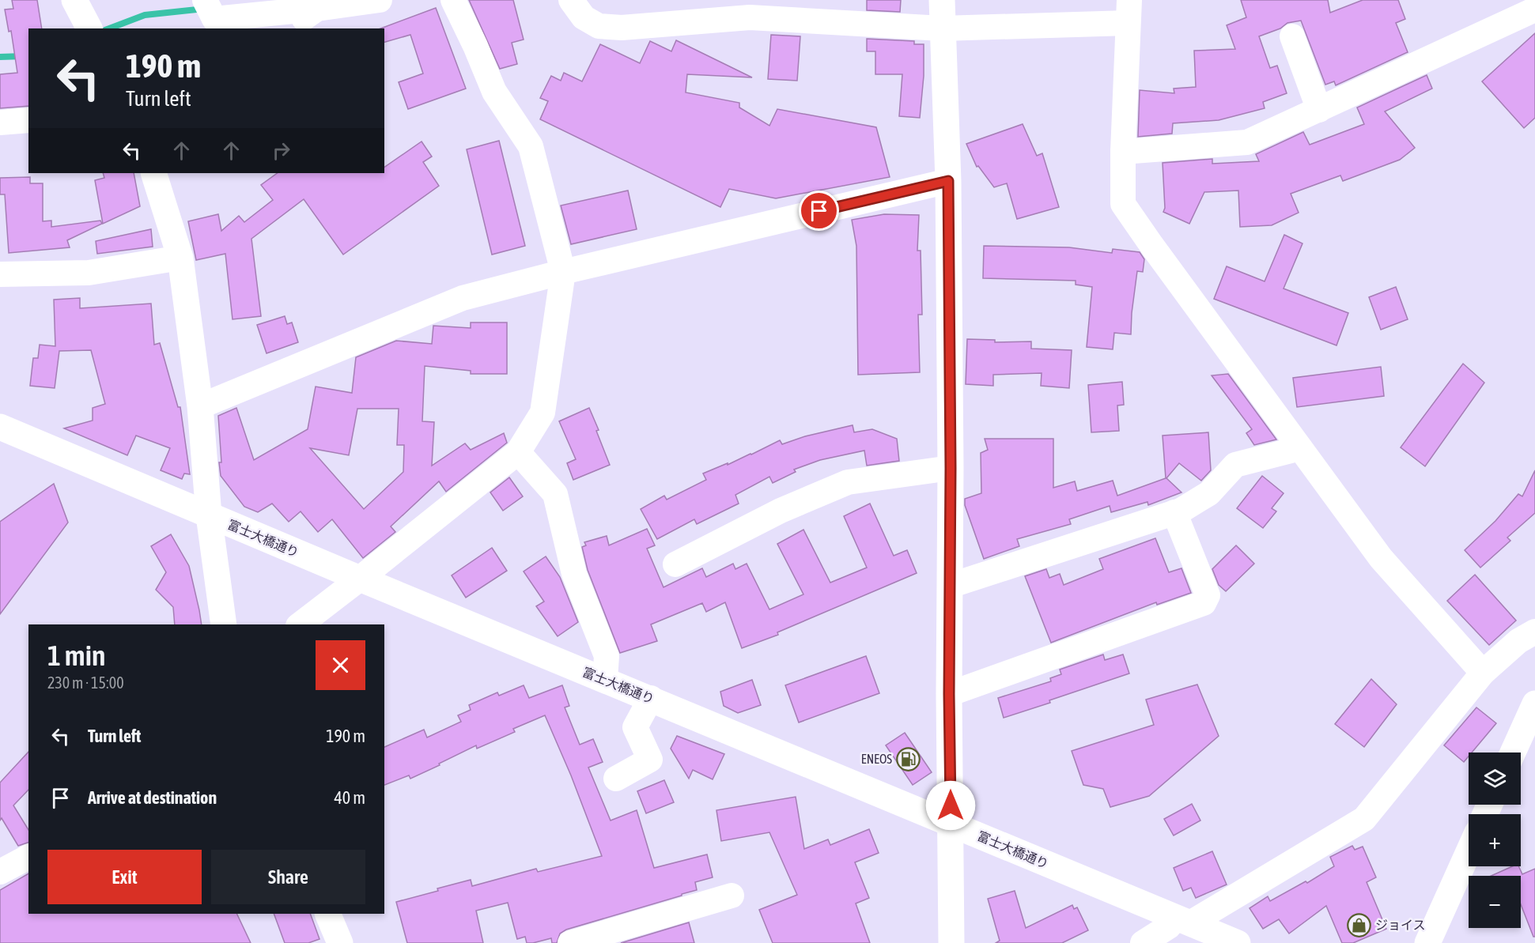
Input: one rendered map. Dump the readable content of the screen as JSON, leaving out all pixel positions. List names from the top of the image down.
{
  "streets": {
    "street": ["富士大橋通り"]
  },
  "places": {
    "fuel station": ["ENEOS"],
    "shop": ["ジョイス"]
  },
  "page": {
    "turn": ["190 m", "Turn left"],
    "heading": ["1 min", "230 m · 15:00"],
    "list": [
      {
        "name": "Turn left",
        "value": "190 m"
      },
      {
        "name": "Arrive at destination",
        "value": "40 m"
      }
    ],
    "map_buttons": ["+", "−"],
    "buttons": ["Exit", "Share"]
  }
}
